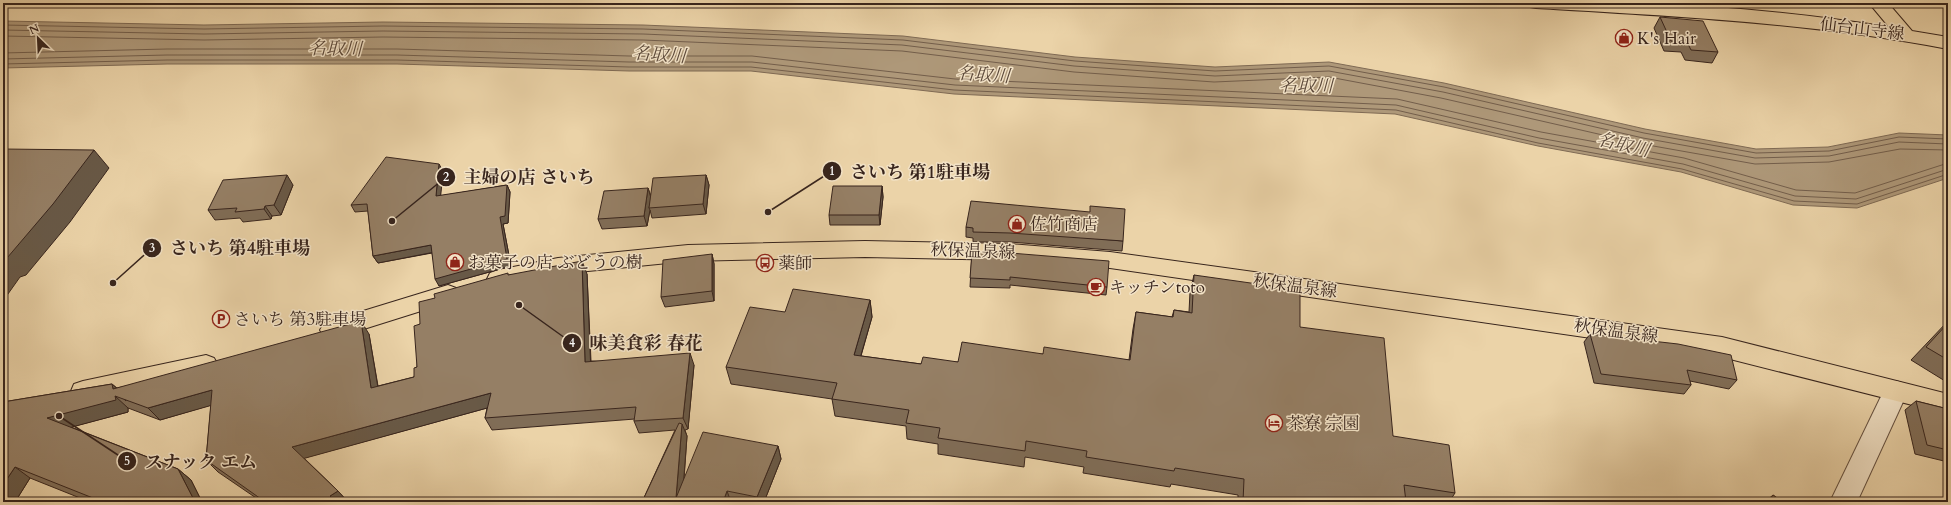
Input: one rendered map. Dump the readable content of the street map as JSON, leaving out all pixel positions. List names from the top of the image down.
{
  "streets": {
    "main road": ["仙台山寺線", "秋保温泉線"]
  },
  "water": ["名取川"],
  "places": {
    "shop": ["K's Hair", "佐竹商店", "お菓子の店 ぶどうの樹"],
    "other": [
      "さいち 第1駐車場",
      "主婦の店 さいち",
      "さいち 第4駐車場",
      "味美食彩 春花",
      "スナック エム"
    ],
    "bus stop": ["薬師"],
    "cafe": ["キッチンtoto"],
    "parking": ["さいち 第3駐車場"],
    "hotel": ["茶寮 宗園"]
  },
  "north": "top left"
}
